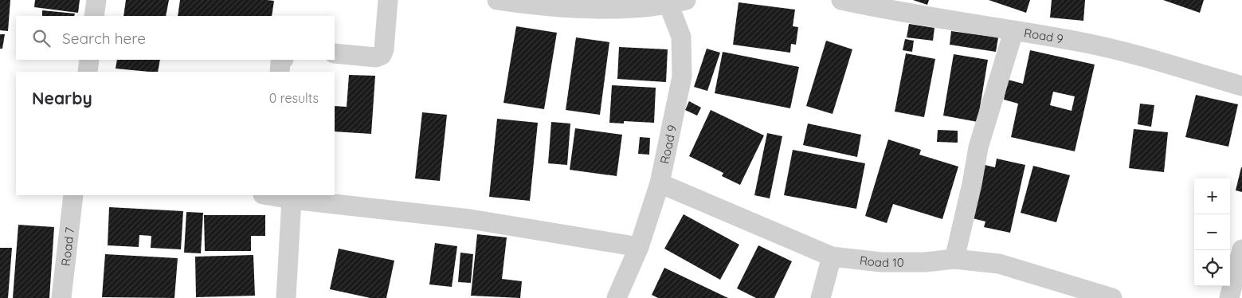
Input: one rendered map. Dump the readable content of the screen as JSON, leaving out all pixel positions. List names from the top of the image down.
{
  "streets": {
    "street": ["Road 9", "Road 7", "Road 10"]
  },
  "crossings": [
    ["Road 9", "Road 10"]
  ],
  "page": {
    "search": "Search here",
    "heading": ["Nearby", "0 results"],
    "map_buttons": ["+", "−"]
  }
}
